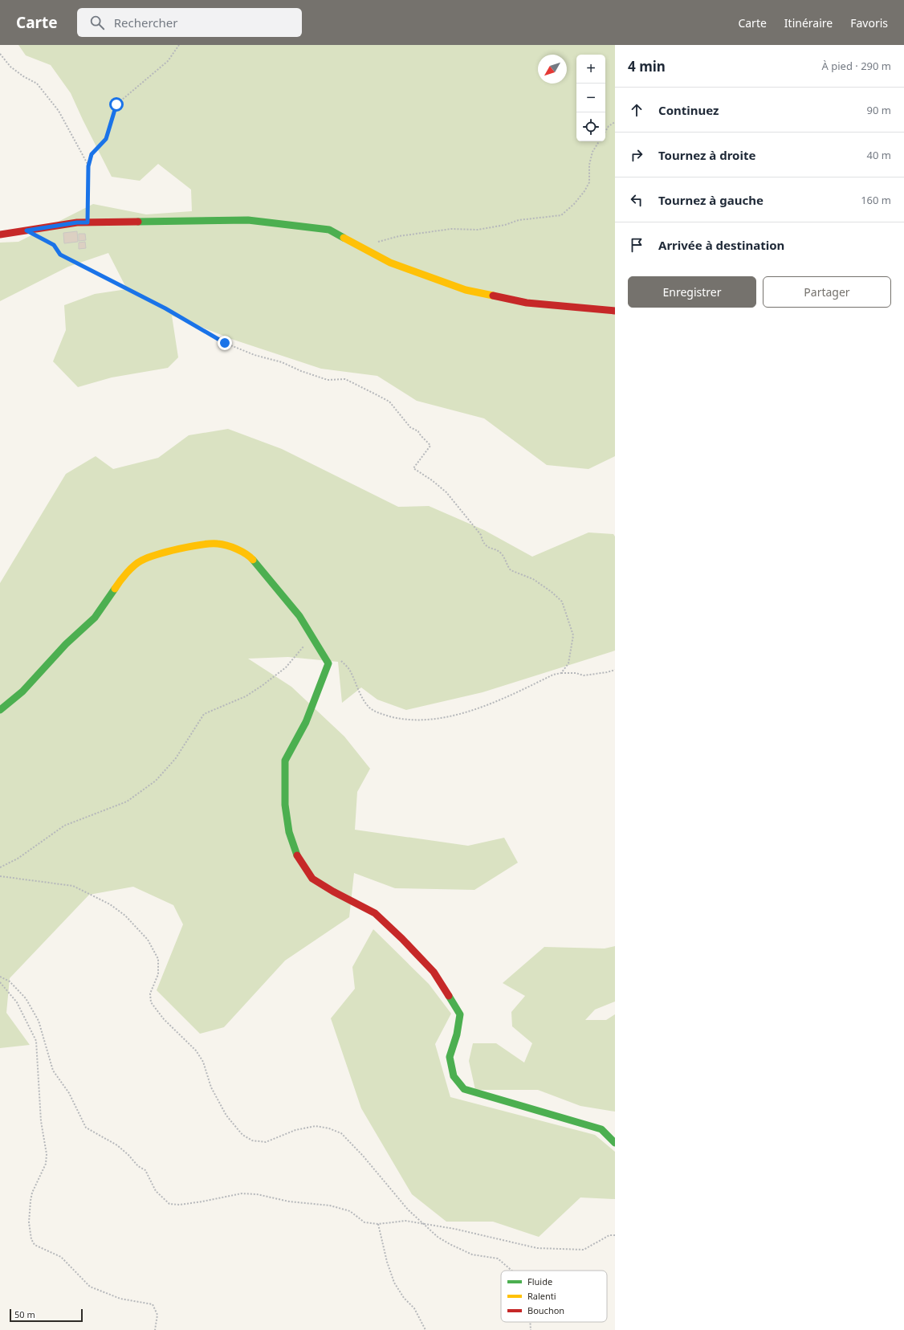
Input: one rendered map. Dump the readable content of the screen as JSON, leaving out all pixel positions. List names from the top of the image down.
{
  "legend": ["Fluide", "Ralenti", "Bouchon"],
  "scale_bar": "50 m",
  "north": "bottom left",
  "page": {
    "header": "Carte",
    "search": "Rechercher",
    "nav": ["Carte", "Itinéraire", "Favoris"],
    "heading": ["4 min", "À pied · 290 m"],
    "map_buttons": ["+", "−"],
    "list": [
      ["Continuez", "90 m"],
      ["Tournez à droite", "40 m"],
      ["Tournez à gauche", "160 m"],
      "Arrivée à destination"
    ],
    "buttons": ["Enregistrer", "Partager"],
    "scale": "50 m"
  }
}
